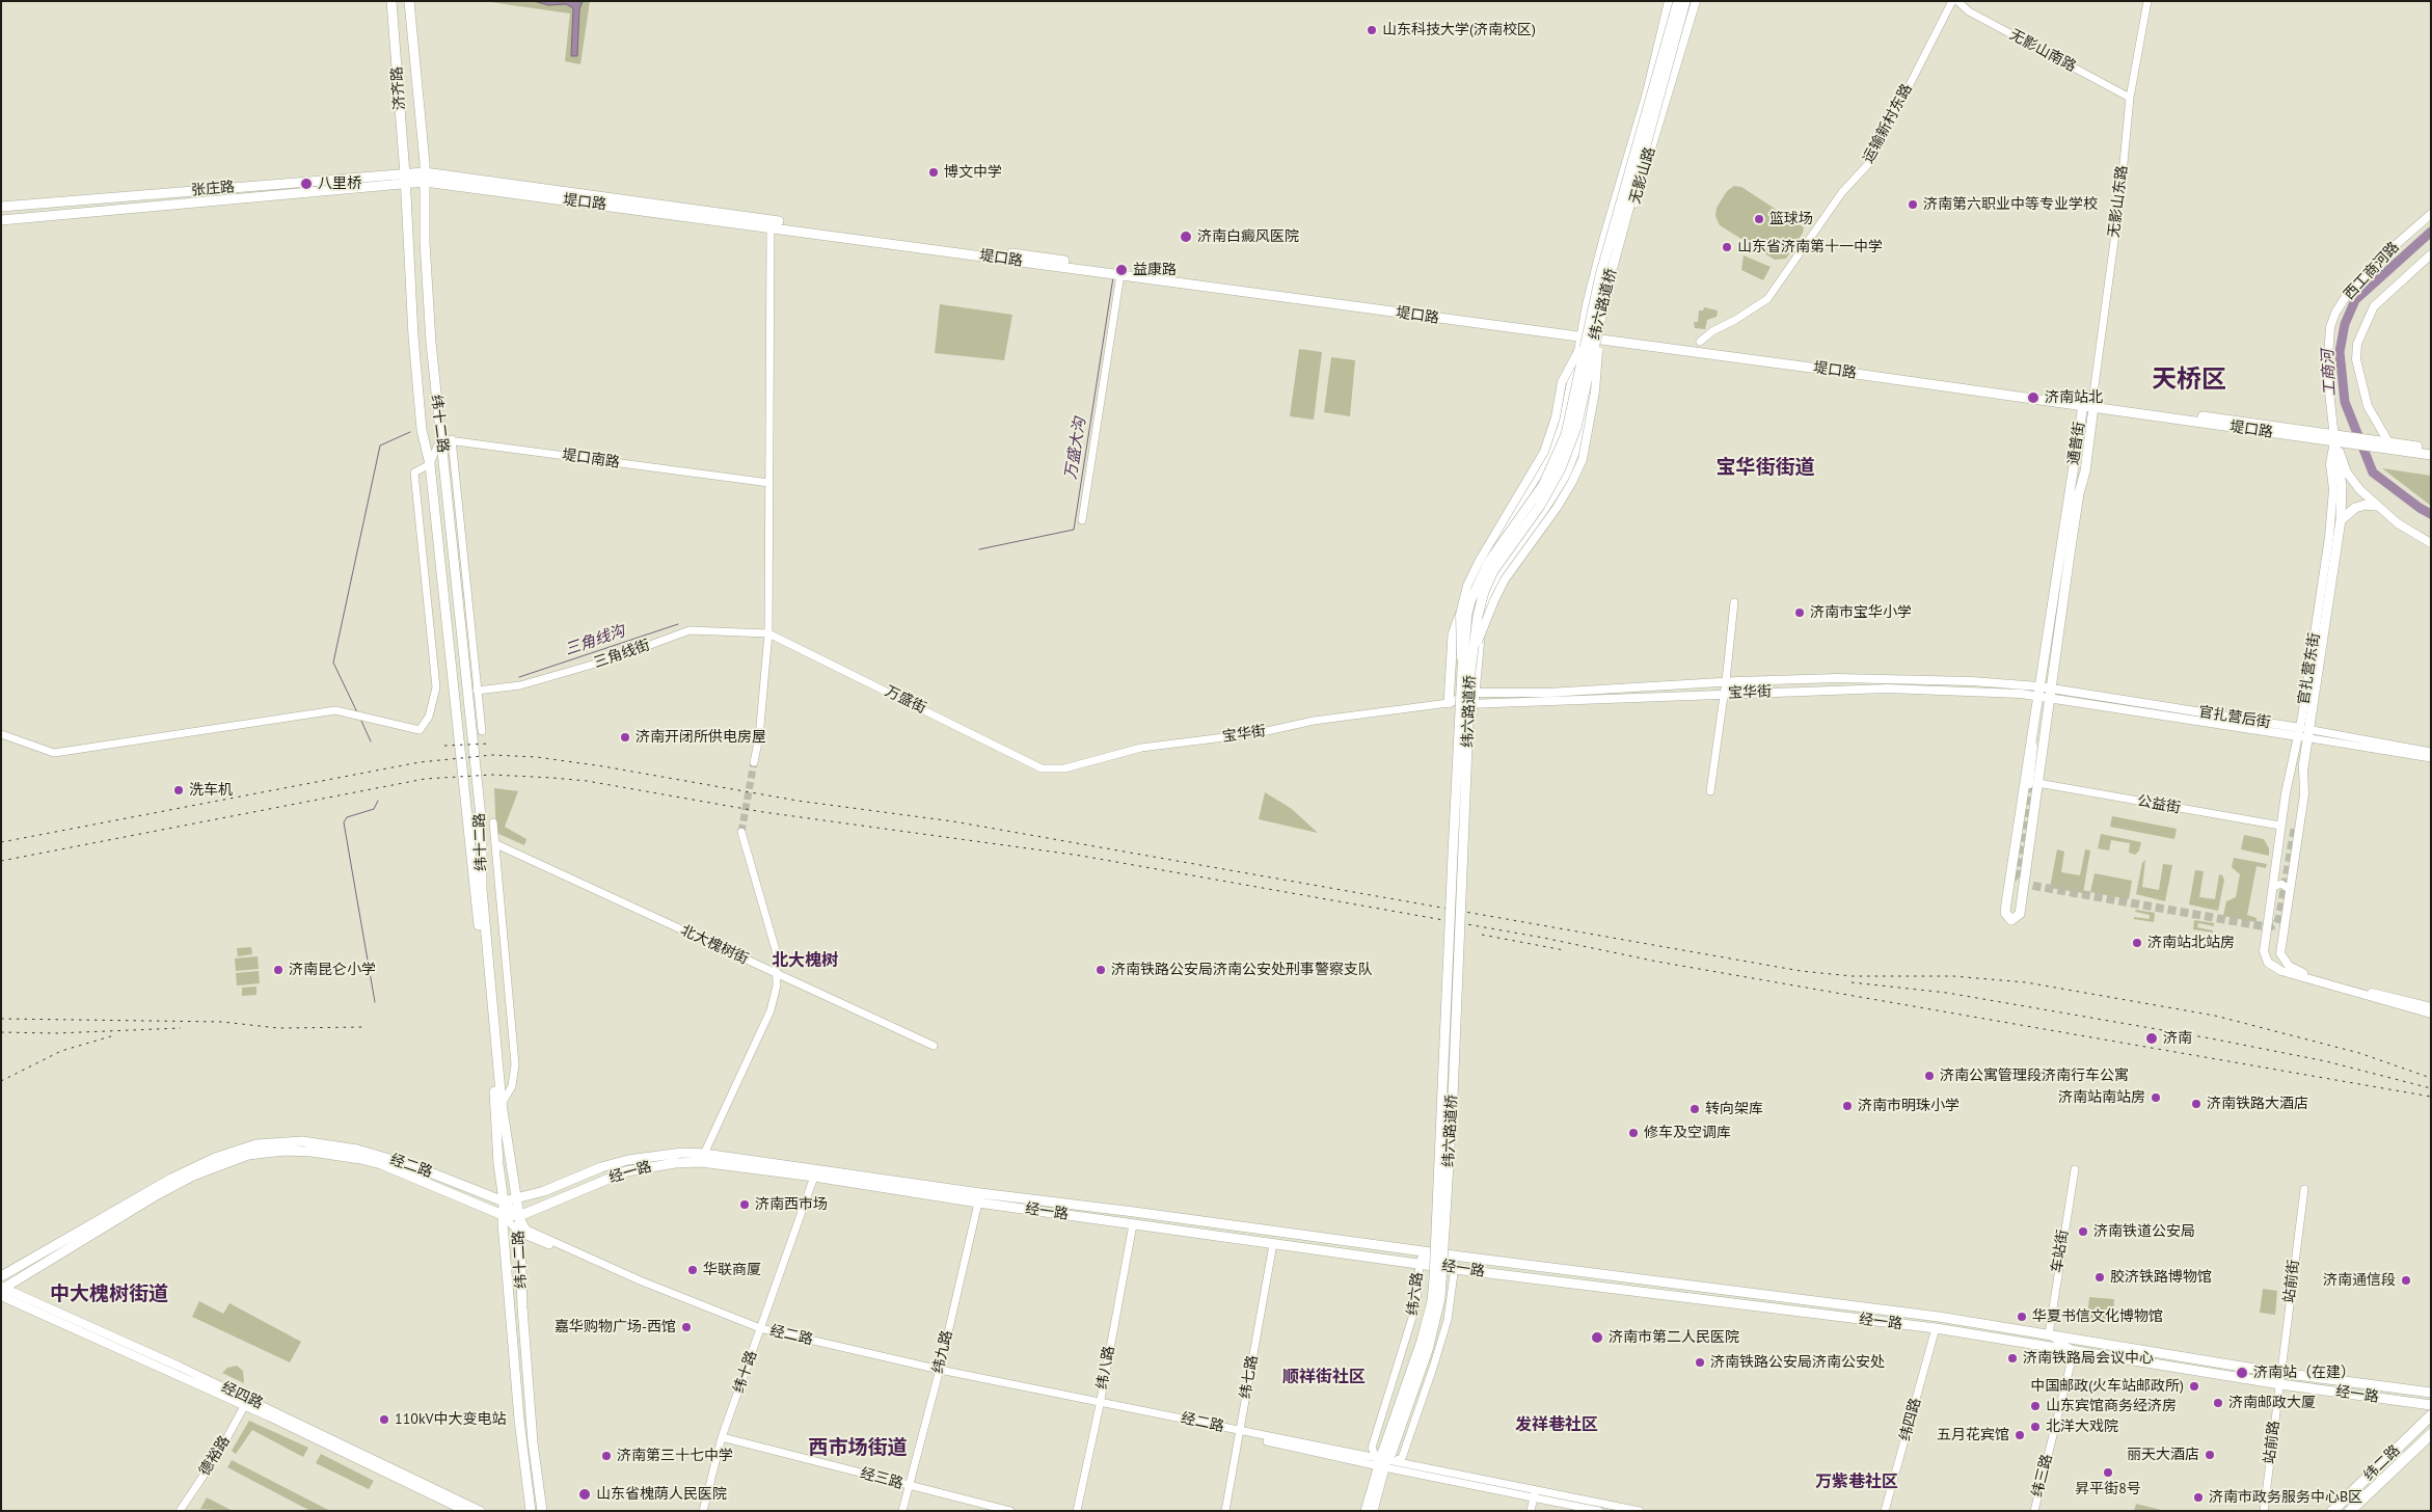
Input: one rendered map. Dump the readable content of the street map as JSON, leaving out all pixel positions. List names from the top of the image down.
{
  "streets": {
    "highway": ["纬二路"],
    "main road": [
      "济齐路",
      "无影山路",
      "张庄路",
      "堤口路",
      "西工商河路",
      "纬六路道桥",
      "纬十二路",
      "通普街",
      "官扎营东街",
      "宝华街",
      "官扎营后街",
      "经二路",
      "经一路",
      "纬六路",
      "经四路"
    ],
    "street": [
      "无影山南路",
      "运输新村东路",
      "无影山东路",
      "堤口南路",
      "三角线街",
      "万盛街",
      "公益街",
      "北大槐树街",
      "车站街",
      "站前街",
      "纬九路",
      "纬八路",
      "纬十路",
      "纬七路",
      "纬四路",
      "站前路",
      "德裕路",
      "纬三路",
      "经三路"
    ]
  },
  "crossings": [
    ["无影山南路", "无影山东路"],
    ["济齐路", "张庄路"],
    ["济齐路", "堤口路"],
    ["济齐路", "纬十二路"],
    ["无影山路", "堤口路"],
    ["无影山路", "纬六路道桥"],
    ["张庄路", "堤口路"],
    ["张庄路", "纬十二路"],
    ["无影山东路", "堤口路"],
    ["无影山东路", "通普街"],
    ["堤口路", "西工商河路"],
    ["堤口路", "纬十二路"],
    ["堤口路", "通普街"],
    ["堤口路", "官扎营东街"],
    ["西工商河路", "官扎营东街"],
    ["纬六路道桥", "经二路"],
    ["纬六路道桥", "纬六路"],
    ["纬十二路", "堤口南路"],
    ["纬十二路", "经二路"],
    ["纬十二路", "经一路"],
    ["通普街", "宝华街"],
    ["通普街", "官扎营后街"],
    ["通普街", "公益街"],
    ["三角线街", "万盛街"],
    ["官扎营东街", "官扎营后街"],
    ["官扎营东街", "公益街"],
    ["宝华街", "万盛街"],
    ["宝华街", "官扎营后街"],
    ["经二路", "经一路"],
    ["经二路", "纬六路"],
    ["经二路", "纬九路"],
    ["经二路", "纬八路"],
    ["经二路", "纬十路"],
    ["经二路", "纬七路"],
    ["经二路", "经四路"],
    ["经一路", "车站街"],
    ["经一路", "站前街"],
    ["经一路", "纬六路"],
    ["经一路", "纬九路"],
    ["经一路", "纬八路"],
    ["经一路", "纬十路"],
    ["经一路", "纬七路"],
    ["经一路", "纬四路"],
    ["经一路", "站前路"],
    ["经一路", "纬三路"],
    ["站前街", "站前路"],
    ["纬九路", "经三路"],
    ["纬十路", "经三路"],
    ["经四路", "德裕路"]
  ],
  "districts": [
    "天桥区",
    "宝华街街道",
    "北大槐树",
    "中大槐树街道",
    "顺祥街社区",
    "发祥巷社区",
    "西市场街道",
    "万紫巷社区"
  ],
  "water": ["工商河", "万盛大沟", "三角线沟"],
  "places": [
    "山东科技大学(济南校区)",
    "博文中学",
    "八里桥",
    "济南第六职业中等专业学校",
    "篮球场",
    "济南白癜风医院",
    "山东省济南第十一中学",
    "益康路",
    "济南站北",
    "济南市宝华小学",
    "济南开闭所供电房屋",
    "洗车机",
    "济南站北站房",
    "济南昆仑小学",
    "济南铁路公安局济南公安处刑事警察支队",
    "济南",
    "济南公寓管理段济南行车公寓",
    "济南站南站房",
    "济南铁路大酒店",
    "济南市明珠小学",
    "转向架库",
    "修车及空调库",
    "济南西市场",
    "济南铁道公安局",
    "华联商厦",
    "胶济铁路博物馆",
    "济南通信段",
    "华夏书信文化博物馆",
    "嘉华购物广场-西馆",
    "济南市第二人民医院",
    "济南铁路局会议中心",
    "济南铁路公安局济南公安处",
    "济南站（在建）",
    "中国邮政(火车站邮政所)",
    "济南邮政大厦",
    "山东宾馆商务经济房",
    "110kV中大变电站",
    "北洋大戏院",
    "五月花宾馆",
    "丽天大酒店",
    "济南第三十七中学",
    "昇平街8号",
    "山东省槐荫人民医院",
    "济南市政务服务中心B区"
  ]
}
